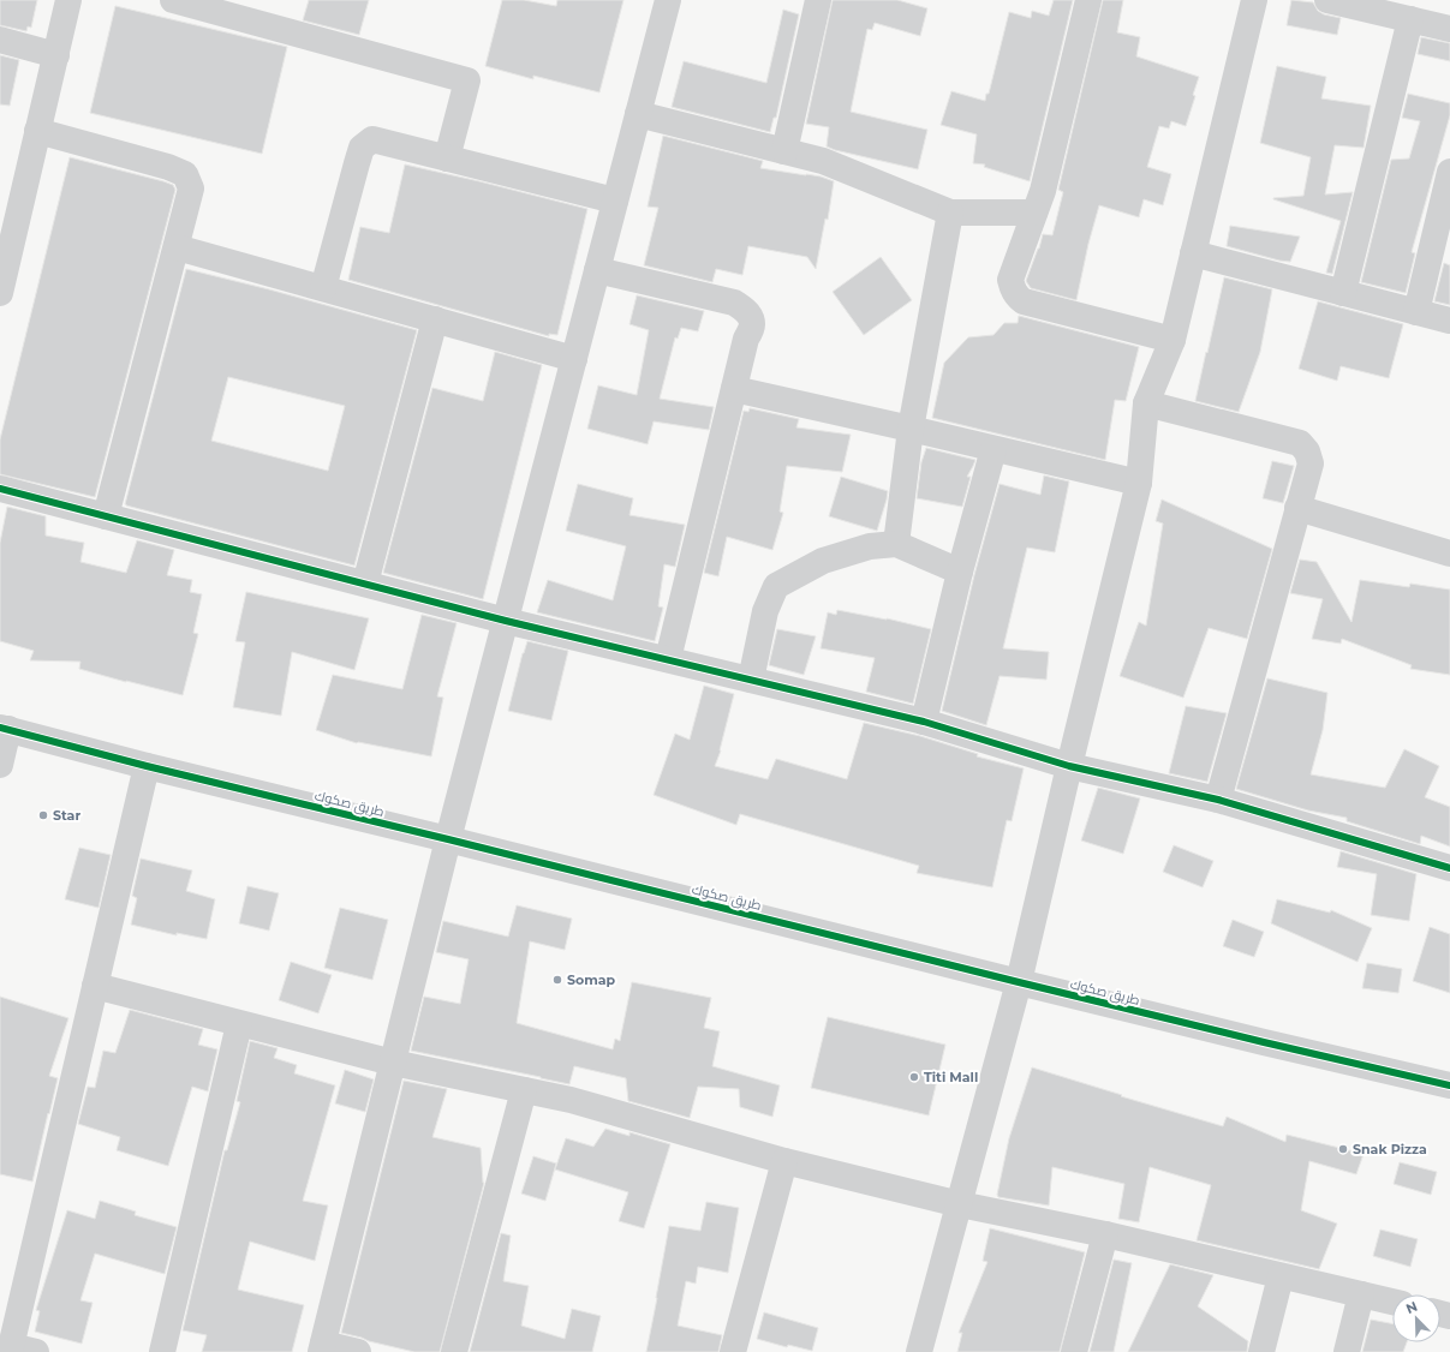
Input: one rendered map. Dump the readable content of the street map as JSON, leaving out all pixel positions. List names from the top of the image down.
{
  "streets": {
    "street": ["طريق صكوك"]
  },
  "places": [
    "Star",
    "Somap",
    "Titi Mall",
    "Snak Pizza"
  ],
  "north": "top left"
}
